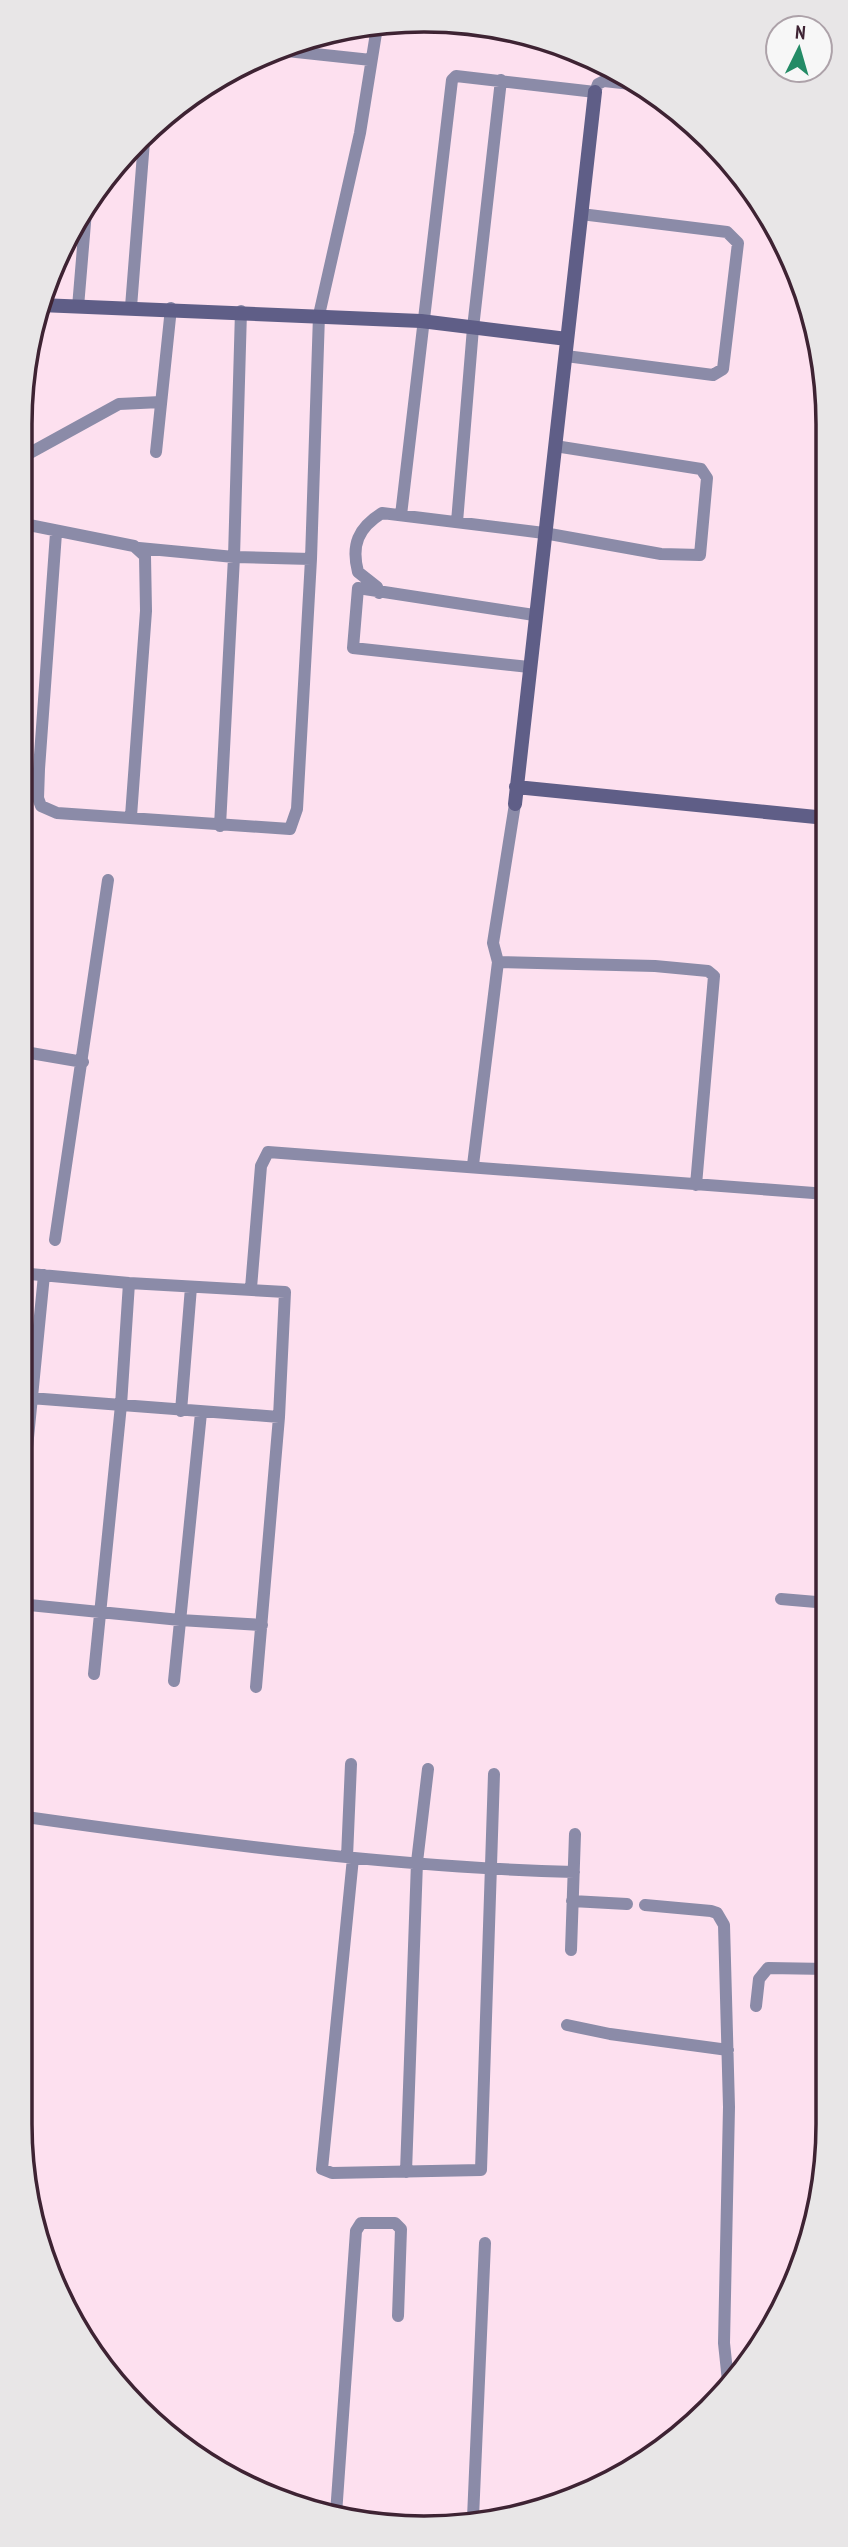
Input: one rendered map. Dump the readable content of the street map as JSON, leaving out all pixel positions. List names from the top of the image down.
{
  "north": "top"
}
